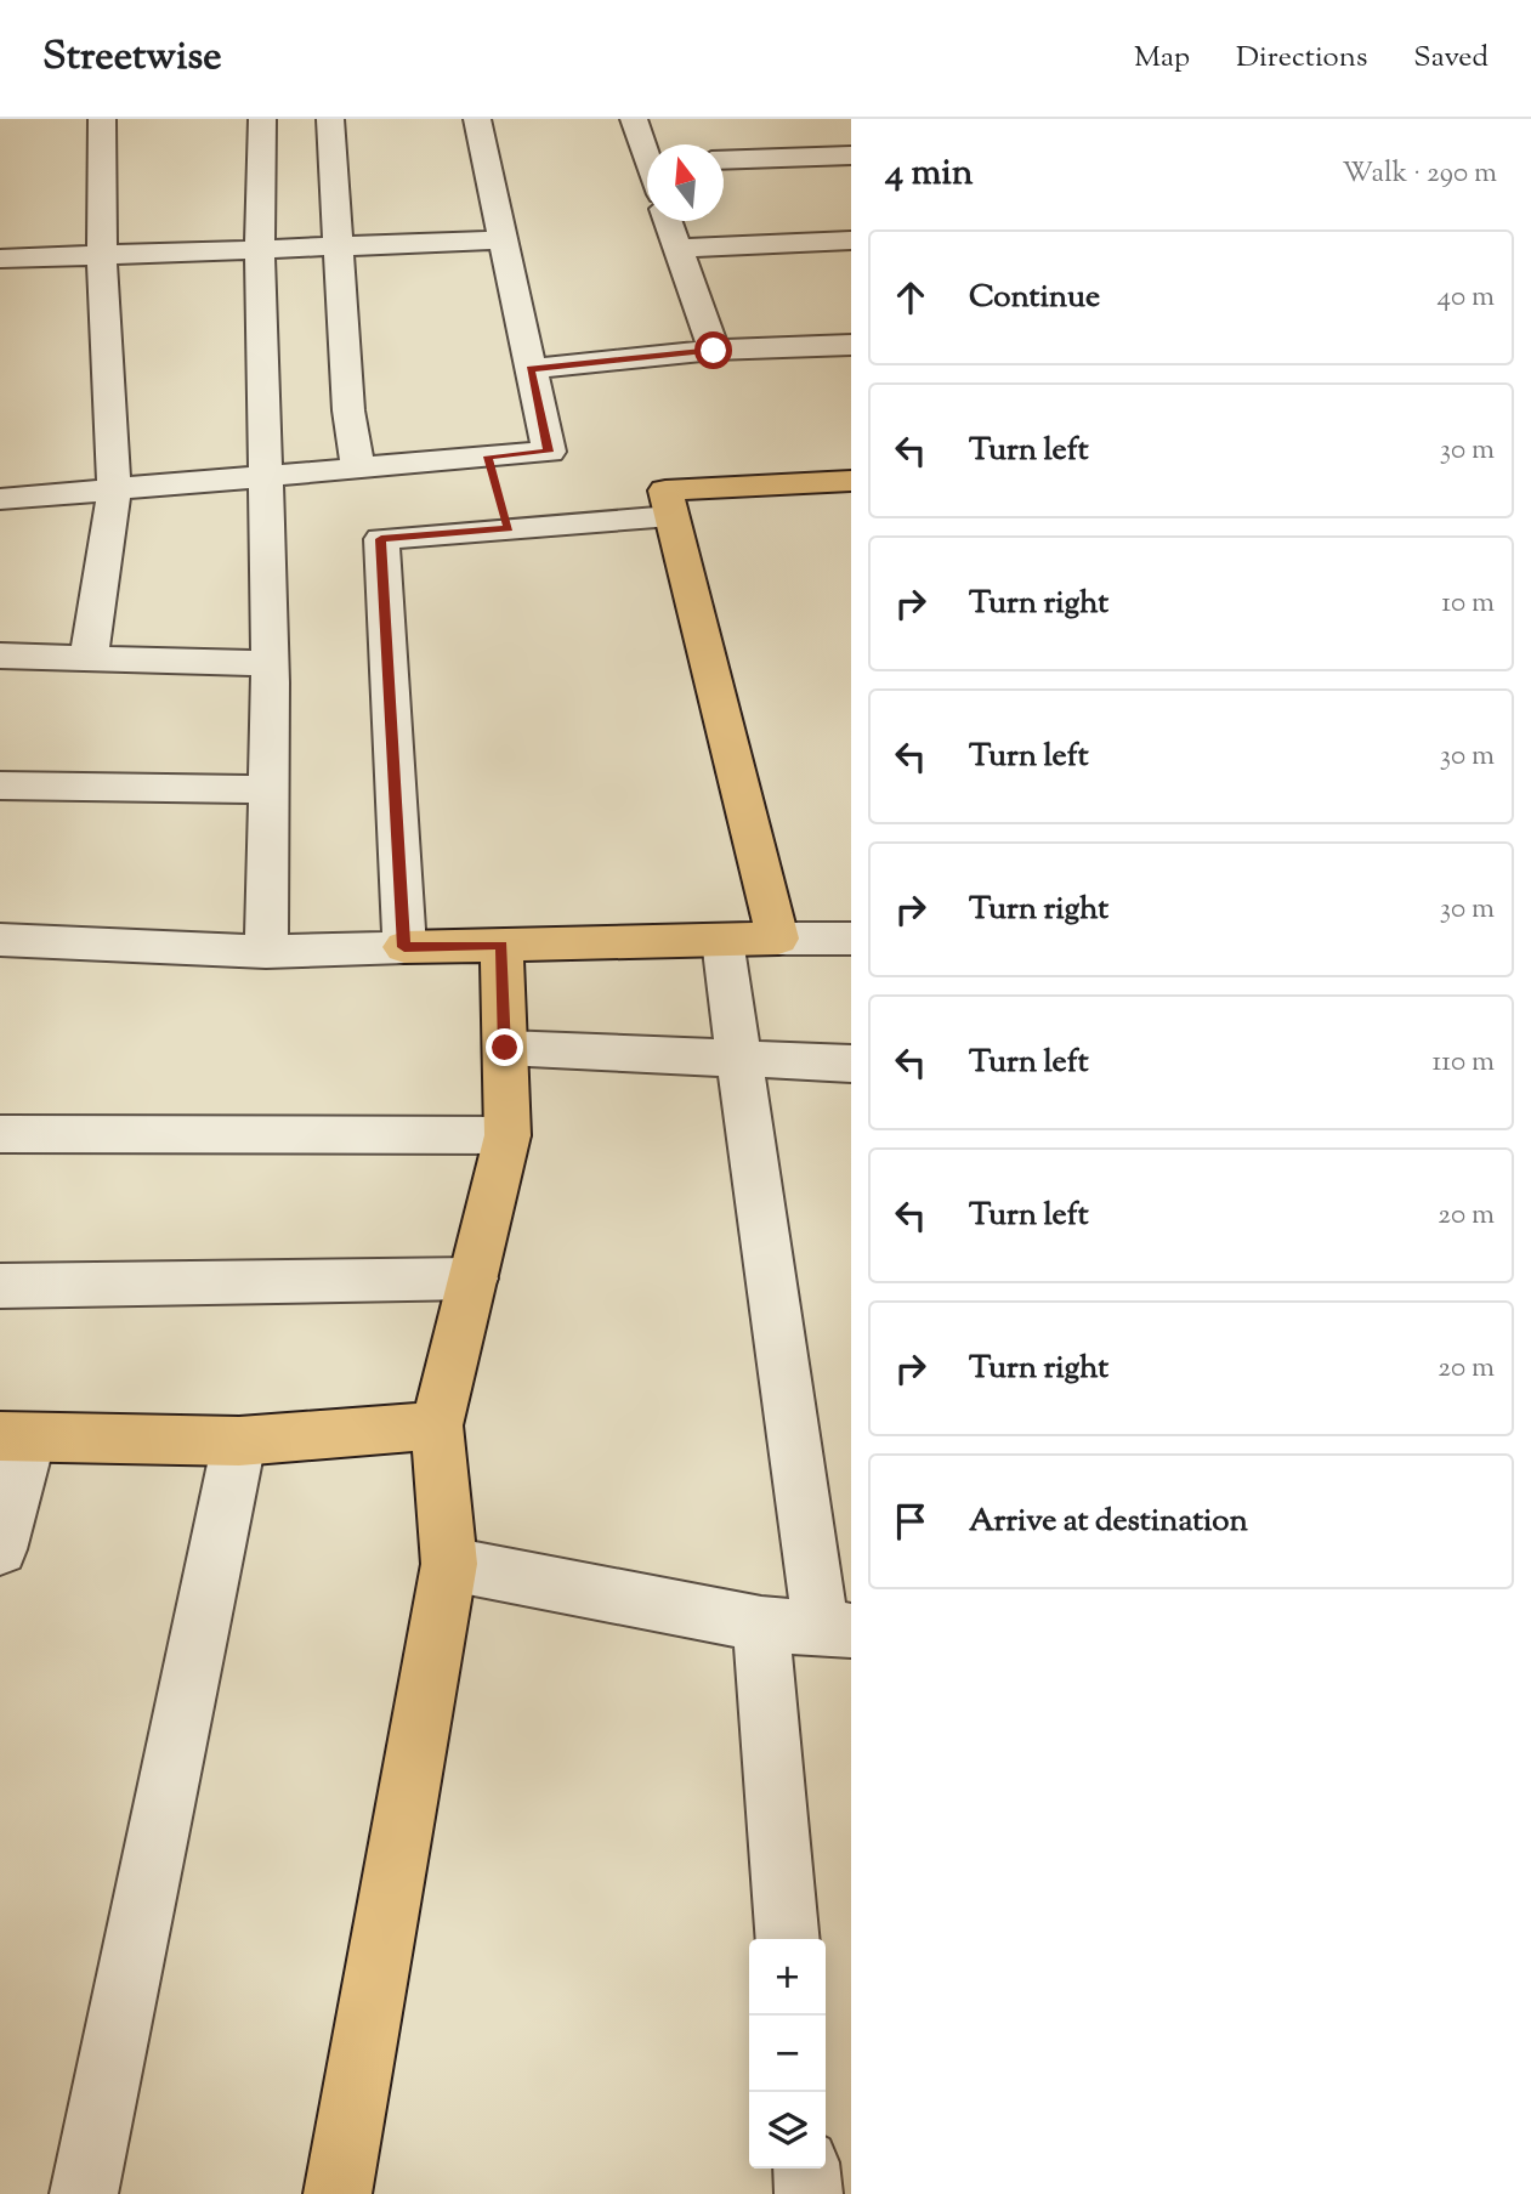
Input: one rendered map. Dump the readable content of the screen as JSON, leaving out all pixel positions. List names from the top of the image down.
{
  "north": "top",
  "page": {
    "header": "Streetwise",
    "nav": ["Map", "Directions", "Saved"],
    "heading": ["4 min", "Walk · 290 m"],
    "list": [
      ["Continue", "40 m"],
      ["Turn left", "30 m"],
      ["Turn right", "10 m"],
      ["Turn left", "30 m"],
      ["Turn right", "30 m"],
      ["Turn left", "110 m"],
      ["Turn left", "20 m"],
      ["Turn right", "20 m"],
      "Arrive at destination"
    ],
    "map_buttons": ["+", "−"]
  }
}
